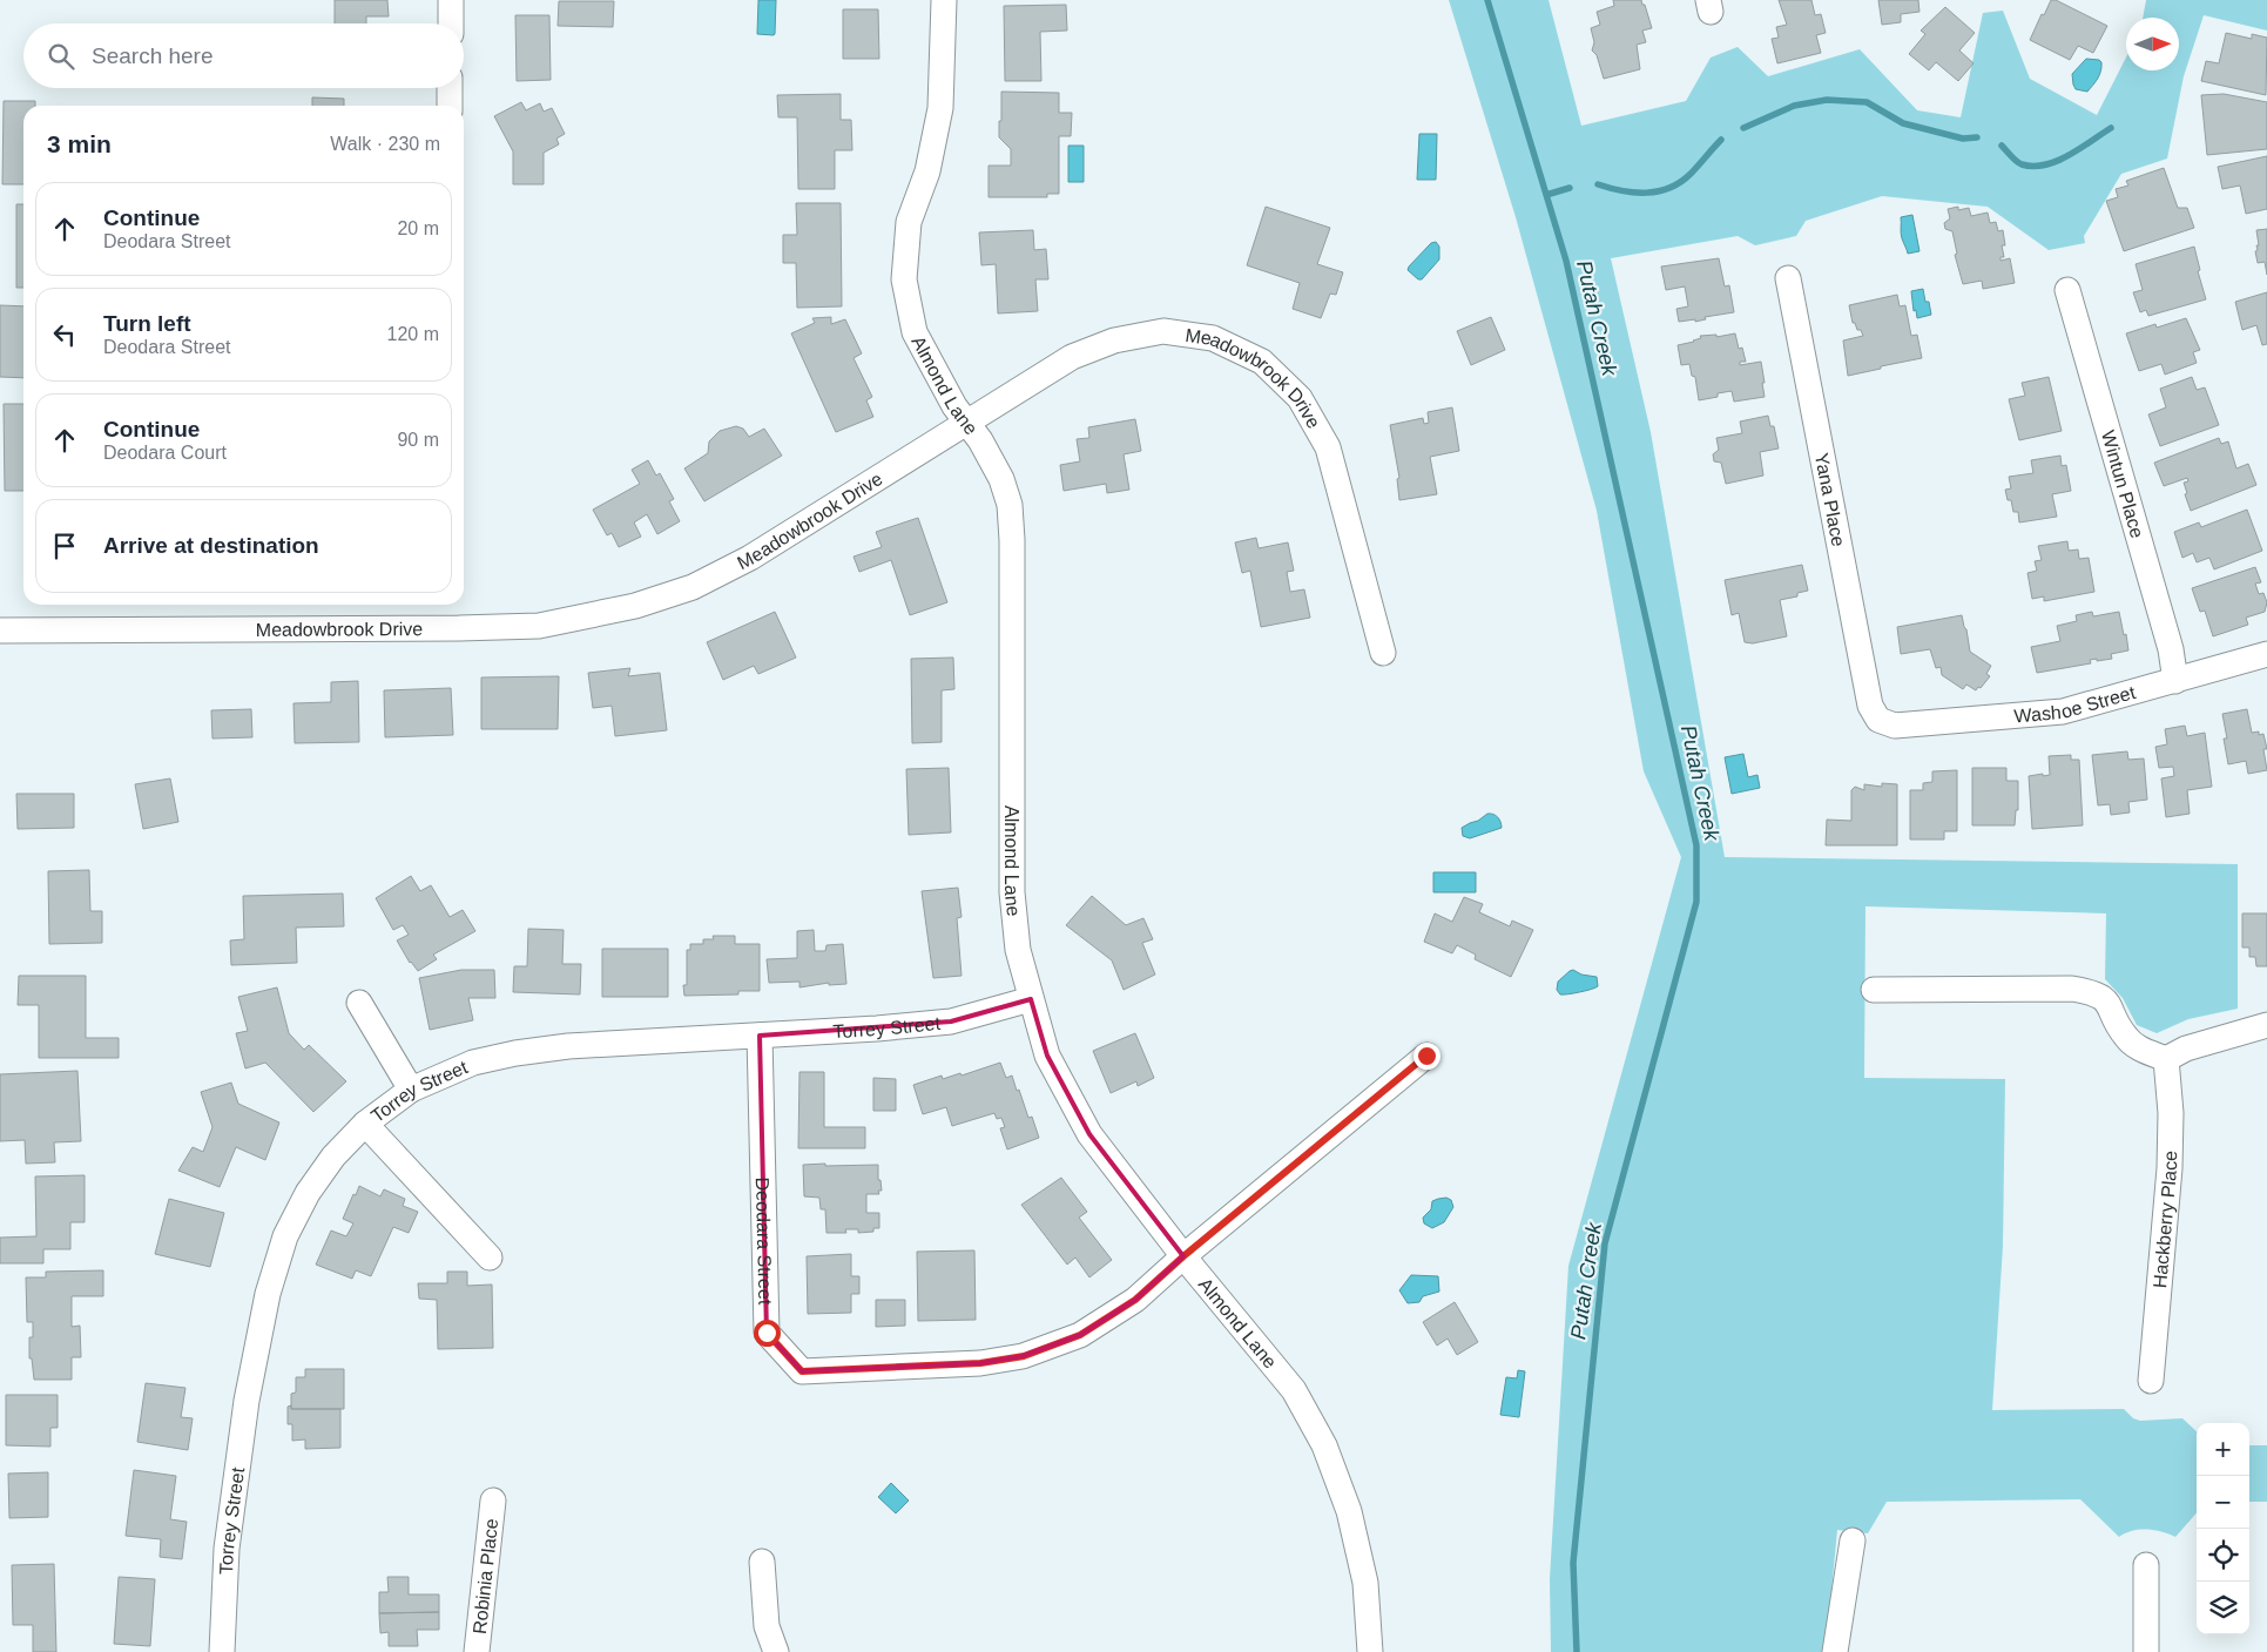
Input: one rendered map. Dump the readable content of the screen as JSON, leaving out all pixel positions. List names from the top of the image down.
{
  "streets": {
    "street": [
      "Almond Lane",
      "Meadowbrook Drive",
      "Wintun Place",
      "Yana Place",
      "Washoe Street",
      "Torrey Street",
      "Hackberry Place",
      "Deodara Street",
      "Robinia Place"
    ]
  },
  "crossings": [
    ["Almond Lane", "Meadowbrook Drive"],
    ["Almond Lane", "Torrey Street"],
    ["Almond Lane", "Deodara Street"],
    ["Wintun Place", "Washoe Street"],
    ["Yana Place", "Washoe Street"],
    ["Torrey Street", "Deodara Street"]
  ],
  "water": ["Putah Creek"],
  "north": "right",
  "page": {
    "search": "Search here",
    "heading": ["3 min", "Walk · 230 m"],
    "list": [
      ["Continue", "Deodara Street", "20 m"],
      ["Turn left", "Deodara Street", "120 m"],
      ["Continue", "Deodara Court", "90 m"],
      "Arrive at destination"
    ],
    "map_buttons": ["+", "−"]
  }
}
